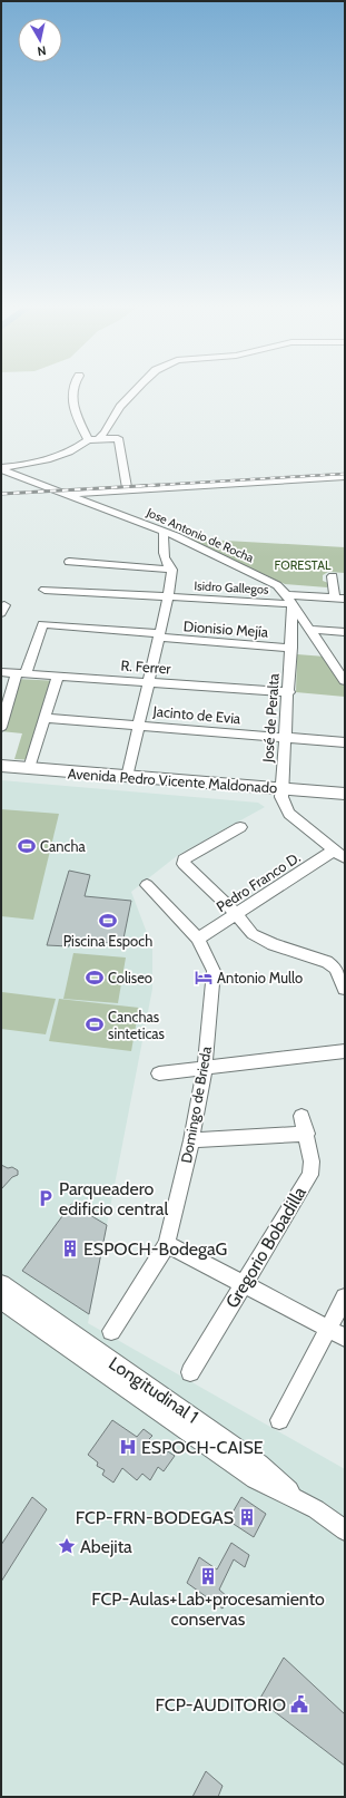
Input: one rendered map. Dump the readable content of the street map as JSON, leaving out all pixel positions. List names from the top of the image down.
{
  "streets": {
    "main road": ["Avenida Pedro Vicente Maldonado"],
    "street": [
      "Jose Antonio de Rocha",
      "Isidro Gallegos",
      "Dionisio Mejía",
      "R. Ferrer",
      "Jacinto de Evia",
      "José de Peralta",
      "Pedro Franco D.",
      "Domingo de Brieda",
      "Gregorio Bobadilla",
      "Longitudinal 1"
    ]
  },
  "crossings": [
    ["Jose Antonio de Rocha", "Isidro Gallegos"],
    ["Jose Antonio de Rocha", "José de Peralta"],
    ["Isidro Gallegos", "José de Peralta"],
    ["Dionisio Mejía", "R. Ferrer"],
    ["Dionisio Mejía", "José de Peralta"],
    ["R. Ferrer", "José de Peralta"],
    ["Jacinto de Evia", "José de Peralta"],
    ["José de Peralta", "Avenida Pedro Vicente Maldonado"],
    ["Pedro Franco D.", "Domingo de Brieda"]
  ],
  "parks": ["FORESTAL"],
  "places": {
    "sports": [
      "Cancha",
      "Piscina Espoch",
      "Coliseo",
      "Canchas sinteticas"
    ],
    "hotel": ["Antonio Mullo"],
    "parking": ["Parqueadero edificio central"],
    "building": ["ESPOCH-BodegaG", "FCP-FRN-BODEGAS", "FCP-Aulas+Lab+procesamiento conservas"],
    "hospital": ["ESPOCH-CAISE"],
    "place": ["Abejita"],
    "public building": ["FCP-AUDITORIO"]
  },
  "north": "bottom"
}
